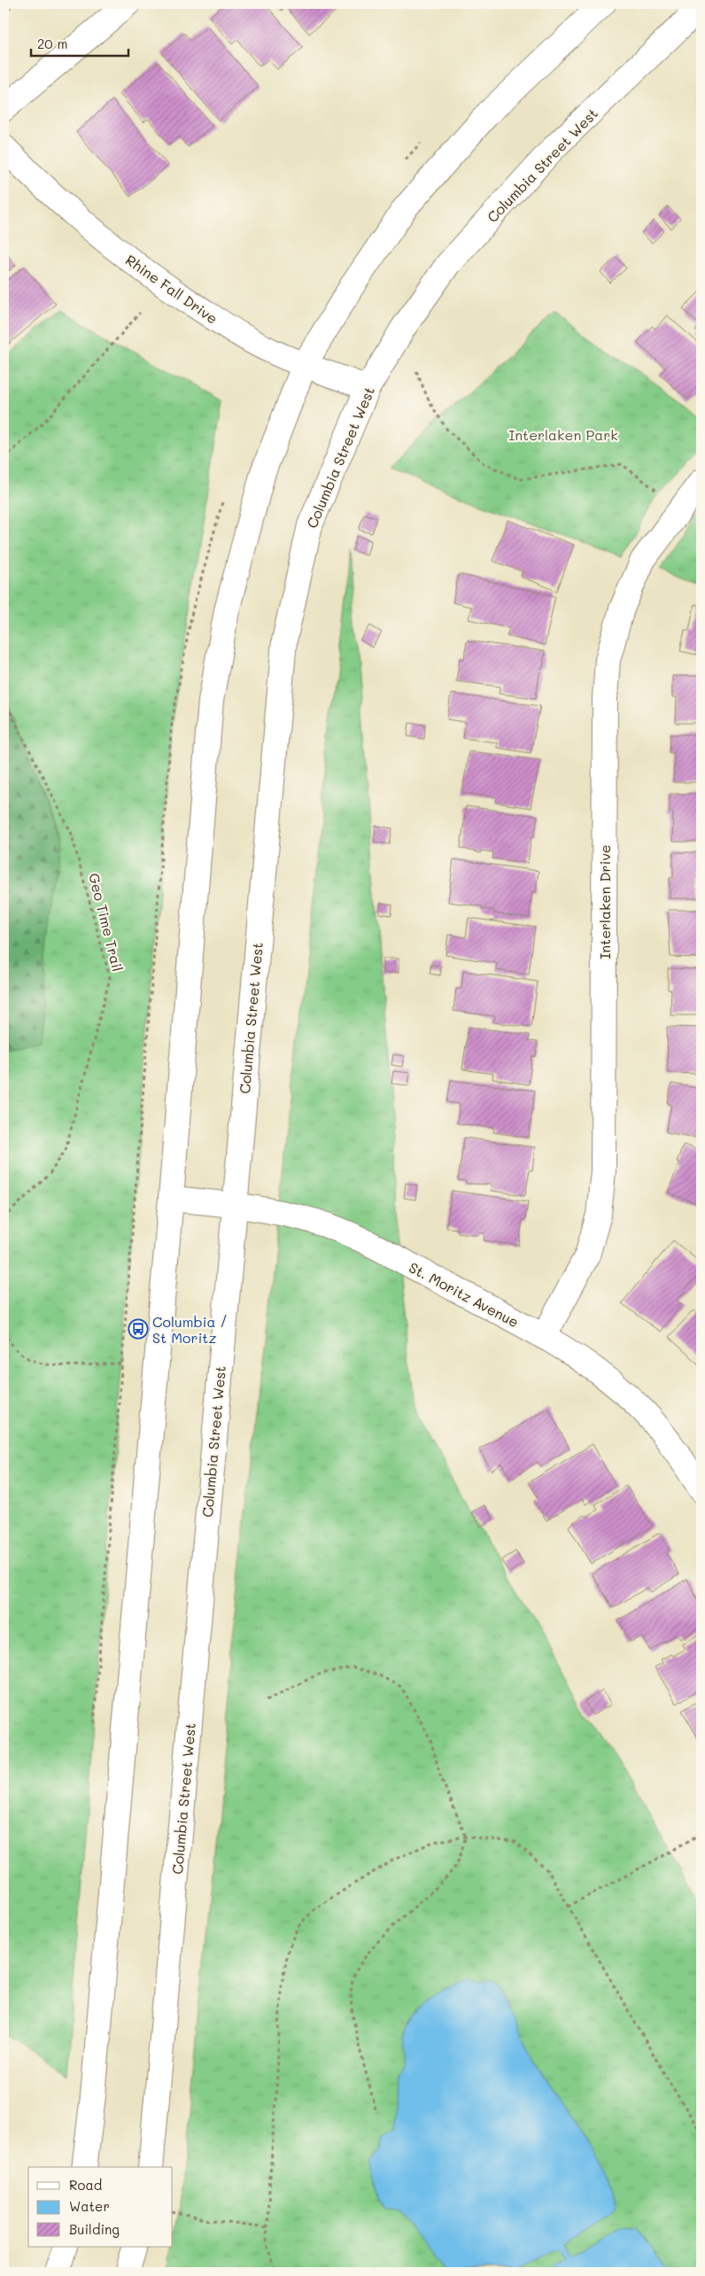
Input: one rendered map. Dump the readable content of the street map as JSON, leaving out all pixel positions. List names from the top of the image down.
{
  "streets": {
    "main road": [
      "Columbia Street West",
      "Rhine Fall Drive",
      "Interlaken Drive",
      "St. Moritz Avenue"
    ],
    "path": ["Geo Time Trail"]
  },
  "crossings": [
    ["Columbia Street West", "Rhine Fall Drive"],
    ["Columbia Street West", "St. Moritz Avenue"],
    ["Interlaken Drive", "St. Moritz Avenue"]
  ],
  "parks": ["Interlaken Park"],
  "places": {
    "bus stop": ["Columbia / St Moritz"]
  },
  "legend": ["Road", "Water", "Building"],
  "scale_bar": "20 m"
}
